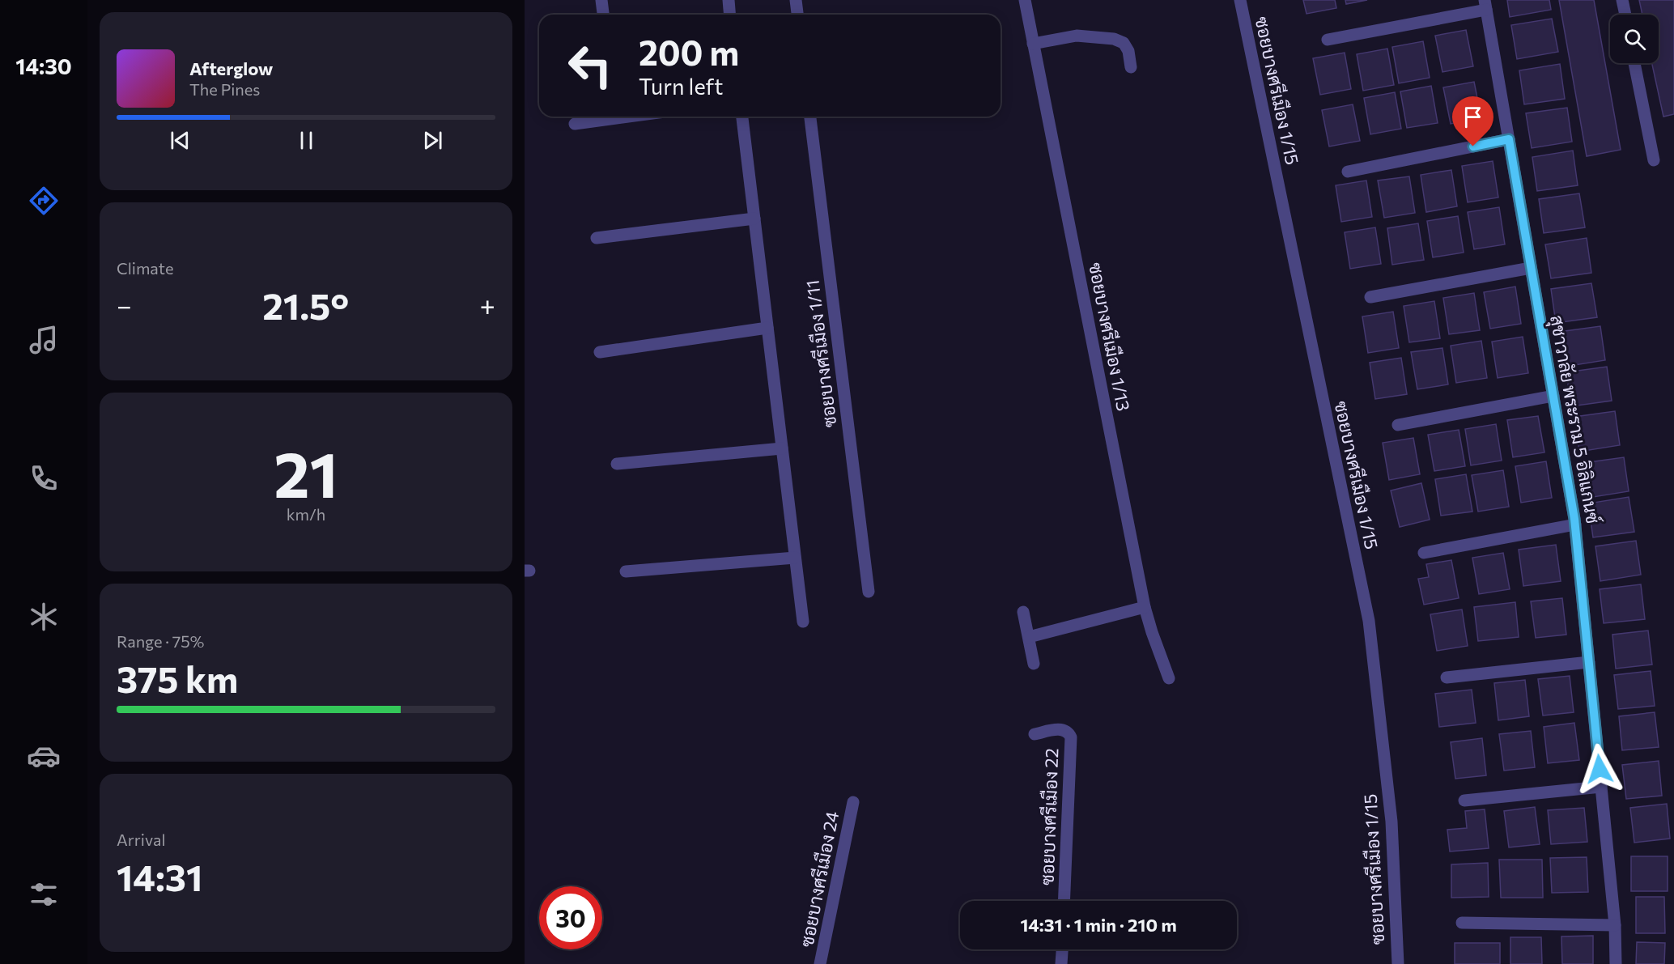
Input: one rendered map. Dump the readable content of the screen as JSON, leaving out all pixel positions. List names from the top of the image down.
{
  "streets": {
    "street": [
      "ซอยบางศรีเมือง 1/15",
      "ซอยบางศรีเมือง 1/13",
      "ซอยบางศรีเมือง 1/11",
      "สุชาวาลัย พระราม 5 อิลิแกนซ์",
      "ซอยบางศรีเมือง 22",
      "ซอยบางศรีเมือง 24"
    ]
  },
  "page": {
    "tabs": "14:30",
    "turn": ["200 m", "Turn left"],
    "song": ["Afterglow", "The Pines"],
    "tile": [
      "Climate",
      ["21", "km/h"],
      ["Range · 75%", "375 km"],
      ["Arrival", "14:31"]
    ],
    "heat": ["−", "21.5°", "+"],
    "limit": "30",
    "trip": "14:31 · 1 min · 210 m"
  }
}
